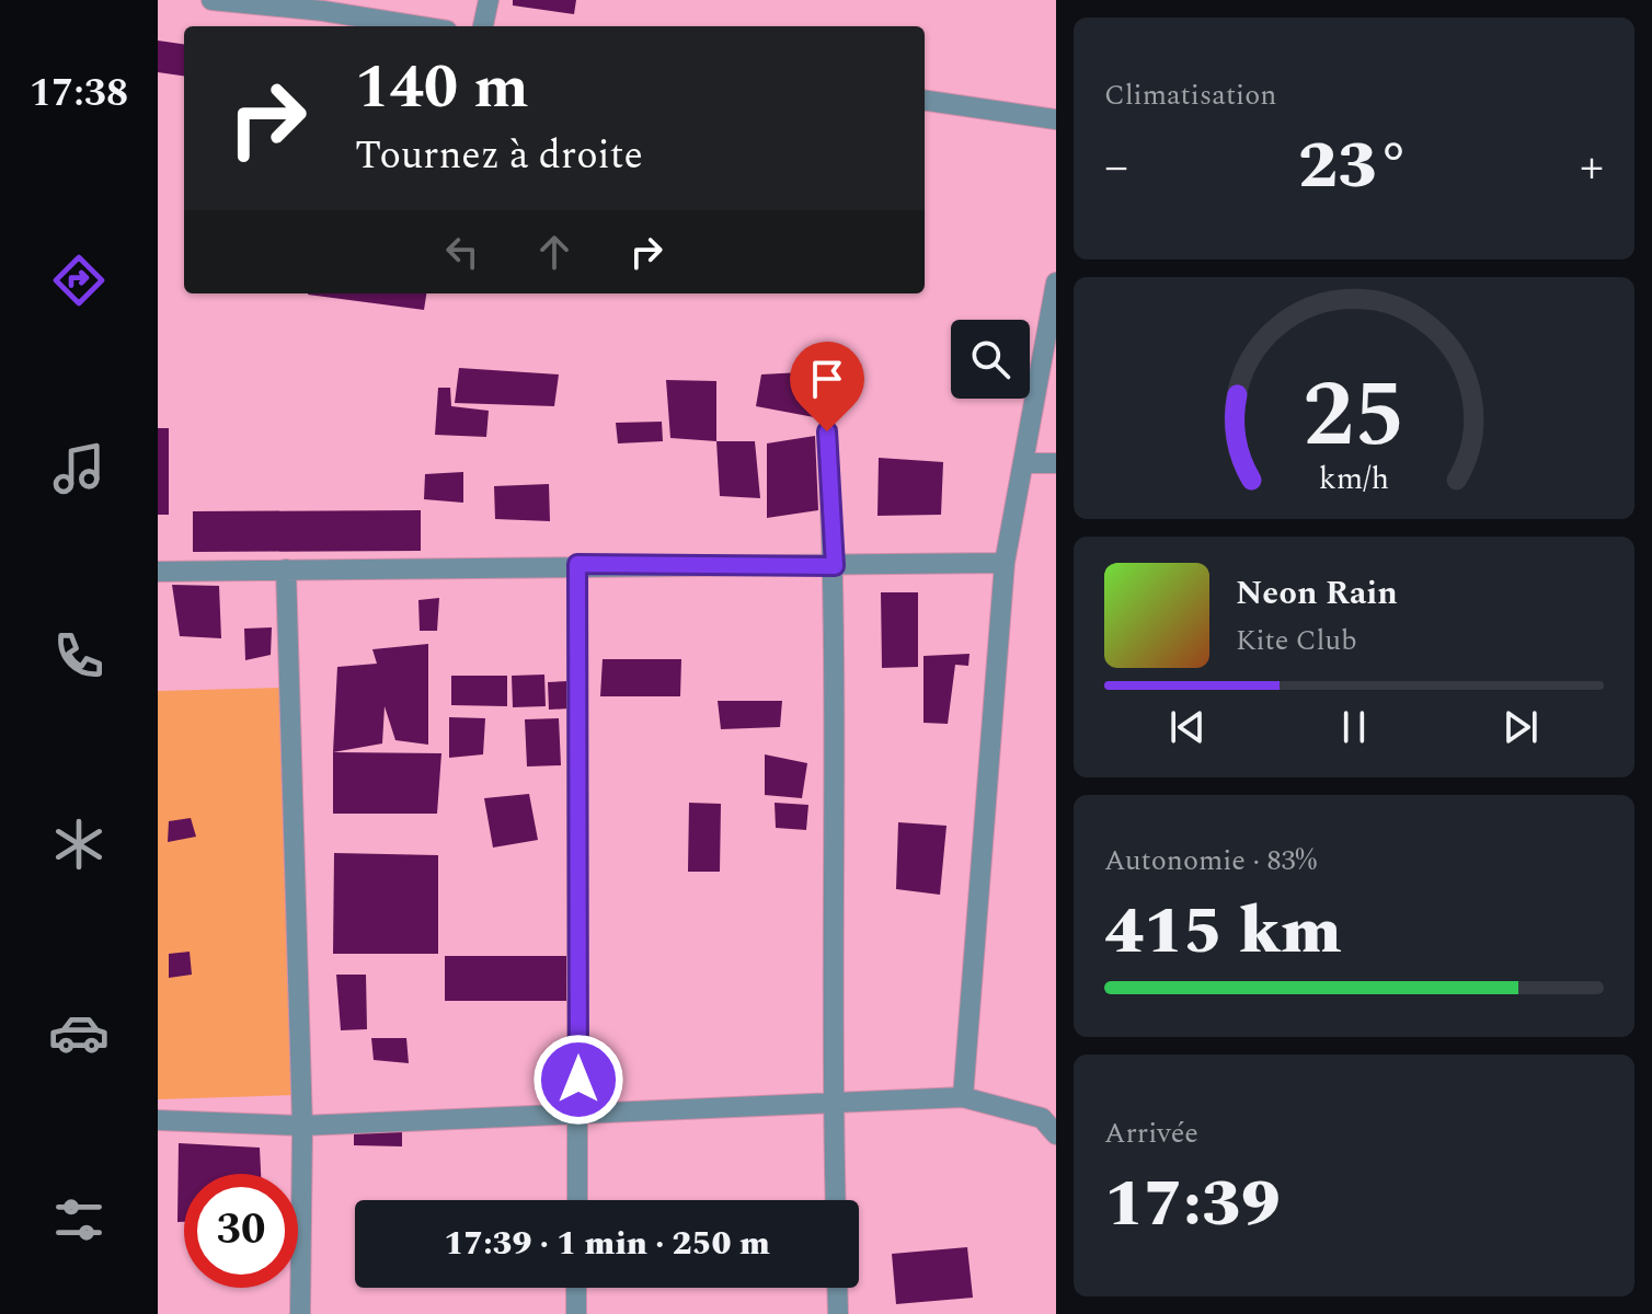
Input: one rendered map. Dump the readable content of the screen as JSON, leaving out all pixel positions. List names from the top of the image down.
{
  "page": {
    "tabs": "17:38",
    "tile": [
      "Climatisation",
      ["Autonomie · 83%", "415 km"],
      ["Arrivée", "17:39"]
    ],
    "turn": ["140 m", "Tournez à droite"],
    "heat": ["−", "23°", "+"],
    "song": ["Neon Rain", "Kite Club"],
    "limit": "30",
    "trip": "17:39 · 1 min · 250 m",
    "gauge": ["25", "km/h"]
  }
}
